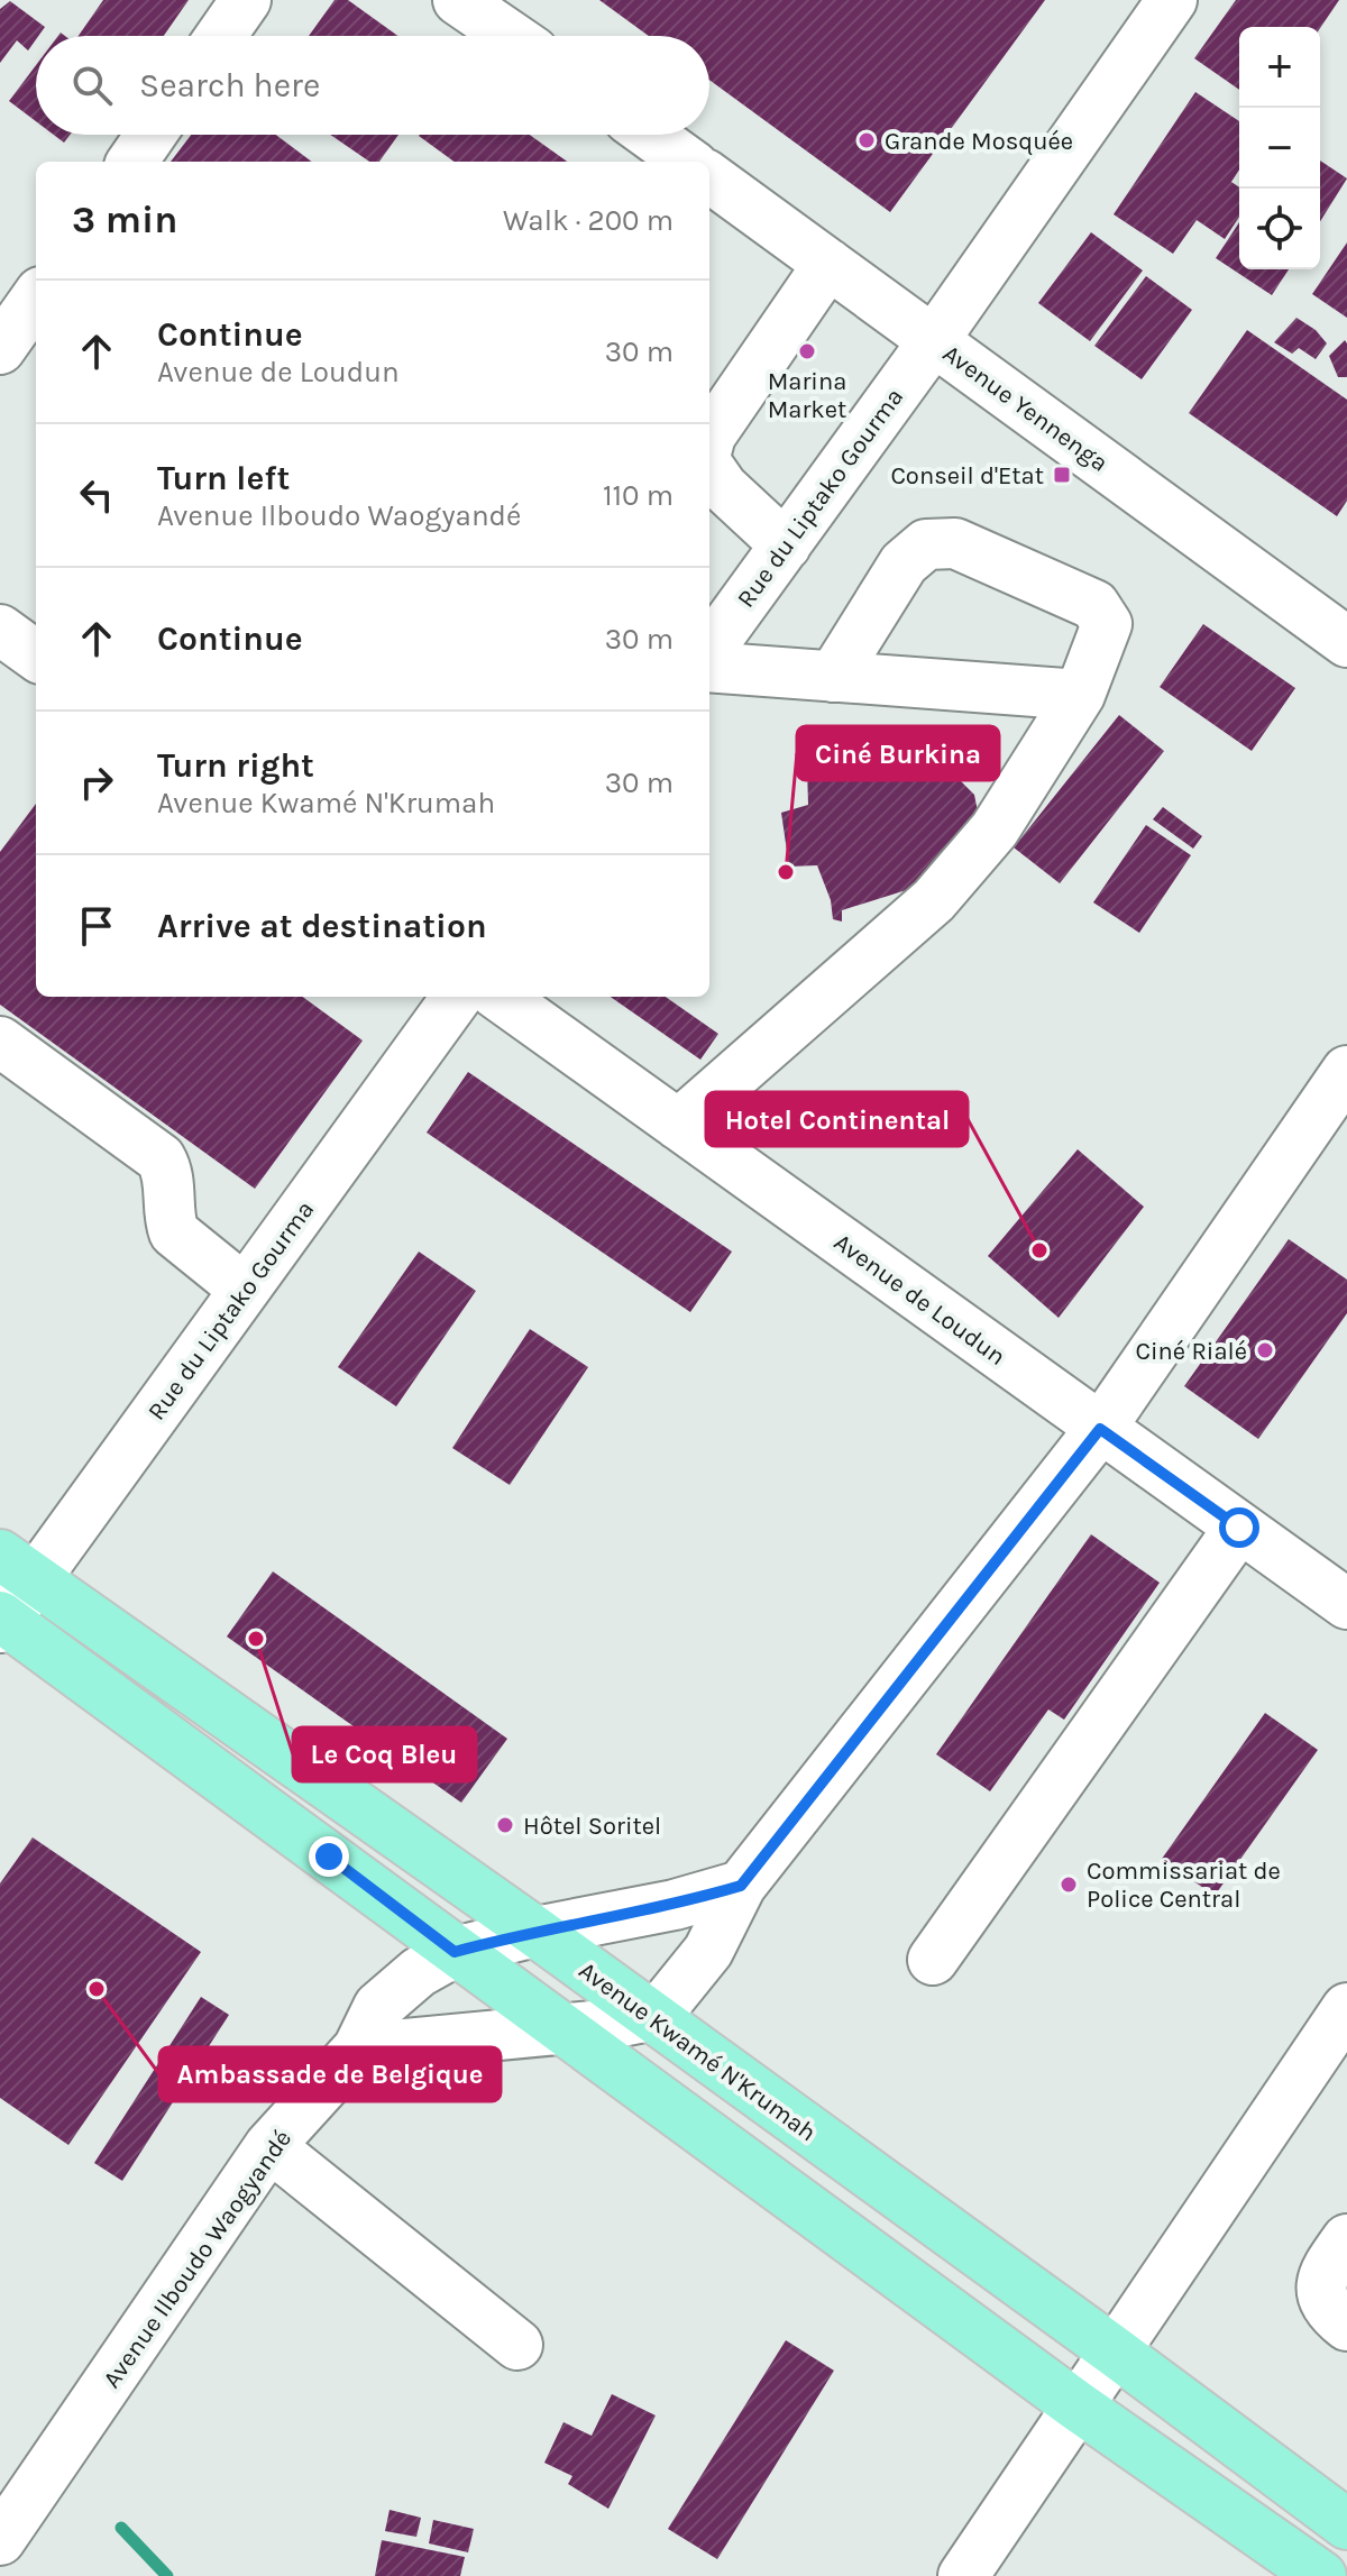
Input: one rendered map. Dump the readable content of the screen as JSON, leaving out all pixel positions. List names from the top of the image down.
{
  "streets": {
    "main road": ["Avenue Kwamé N'Krumah"],
    "street": [
      "Avenue Yennenga",
      "Rue du Liptako Gourma",
      "Avenue de Loudun",
      "Avenue Ilboudo Waogyandé"
    ]
  },
  "crossings": [
    ["Avenue Yennenga", "Rue du Liptako Gourma"],
    ["Rue du Liptako Gourma", "Avenue Kwamé N'Krumah"],
    ["Avenue Kwamé N'Krumah", "Avenue Ilboudo Waogyandé"]
  ],
  "places": {
    "other": [
      "Grande Mosquée",
      "Marina Market",
      "Ciné Burkina",
      "Hotel Continental",
      "Ciné Rialé",
      "Le Coq Bleu",
      "Hôtel Soritel",
      "Commissariat de Police Central",
      "Ambassade de Belgique"
    ],
    "transit": ["Conseil d'Etat"]
  },
  "page": {
    "map_buttons": ["+", "−"],
    "search": "Search here",
    "heading": ["3 min", "Walk · 200 m"],
    "list": [
      ["Continue", "Avenue de Loudun", "30 m"],
      ["Turn left", "Avenue Ilboudo Waogyandé", "110 m"],
      ["Continue", "30 m"],
      ["Turn right", "Avenue Kwamé N'Krumah", "30 m"],
      "Arrive at destination"
    ]
  }
}
